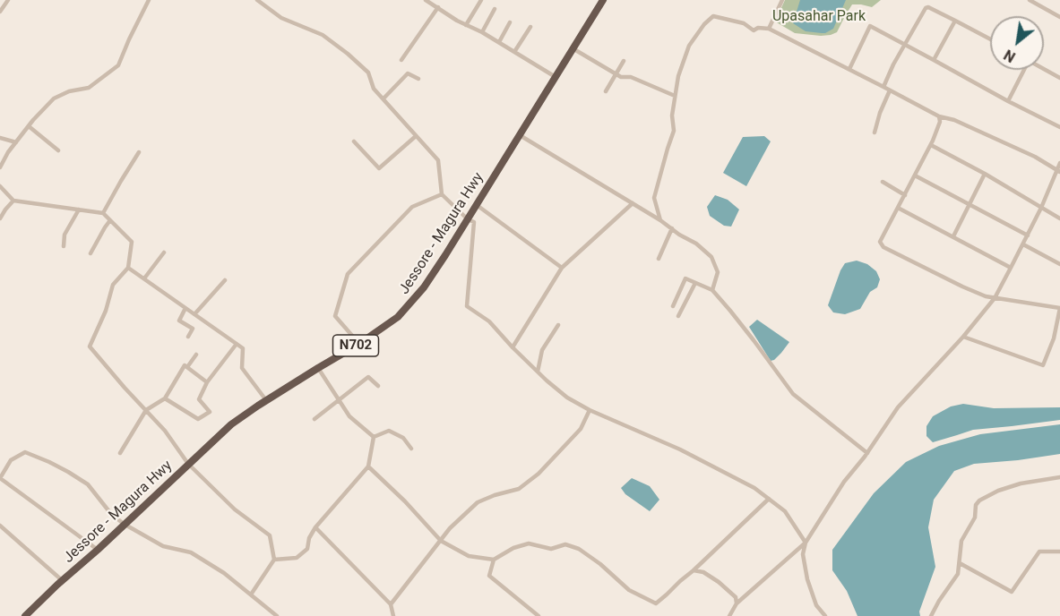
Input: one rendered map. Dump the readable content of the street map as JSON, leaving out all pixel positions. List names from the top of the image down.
{
  "streets": {
    "highway": ["Jessore - Magura Hwy", "N702"]
  },
  "parks": ["Upasahar Park"],
  "north": "bottom left"
}
